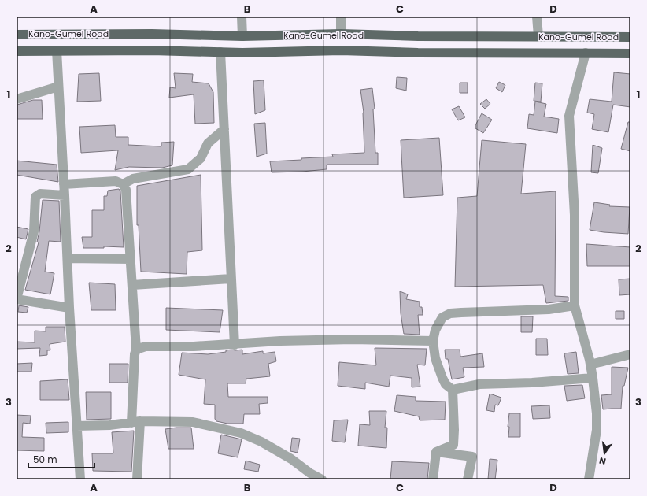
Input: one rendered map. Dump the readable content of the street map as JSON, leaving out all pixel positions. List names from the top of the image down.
{
  "streets": {
    "main road": ["Kano-Gumel Road"]
  },
  "scale_bar": "50 m",
  "north": "bottom",
  "grid": {
    "columns": [
      "A",
      "B",
      "C",
      "D"
    ],
    "rows": ["1", "2", "3"]
  }
}
